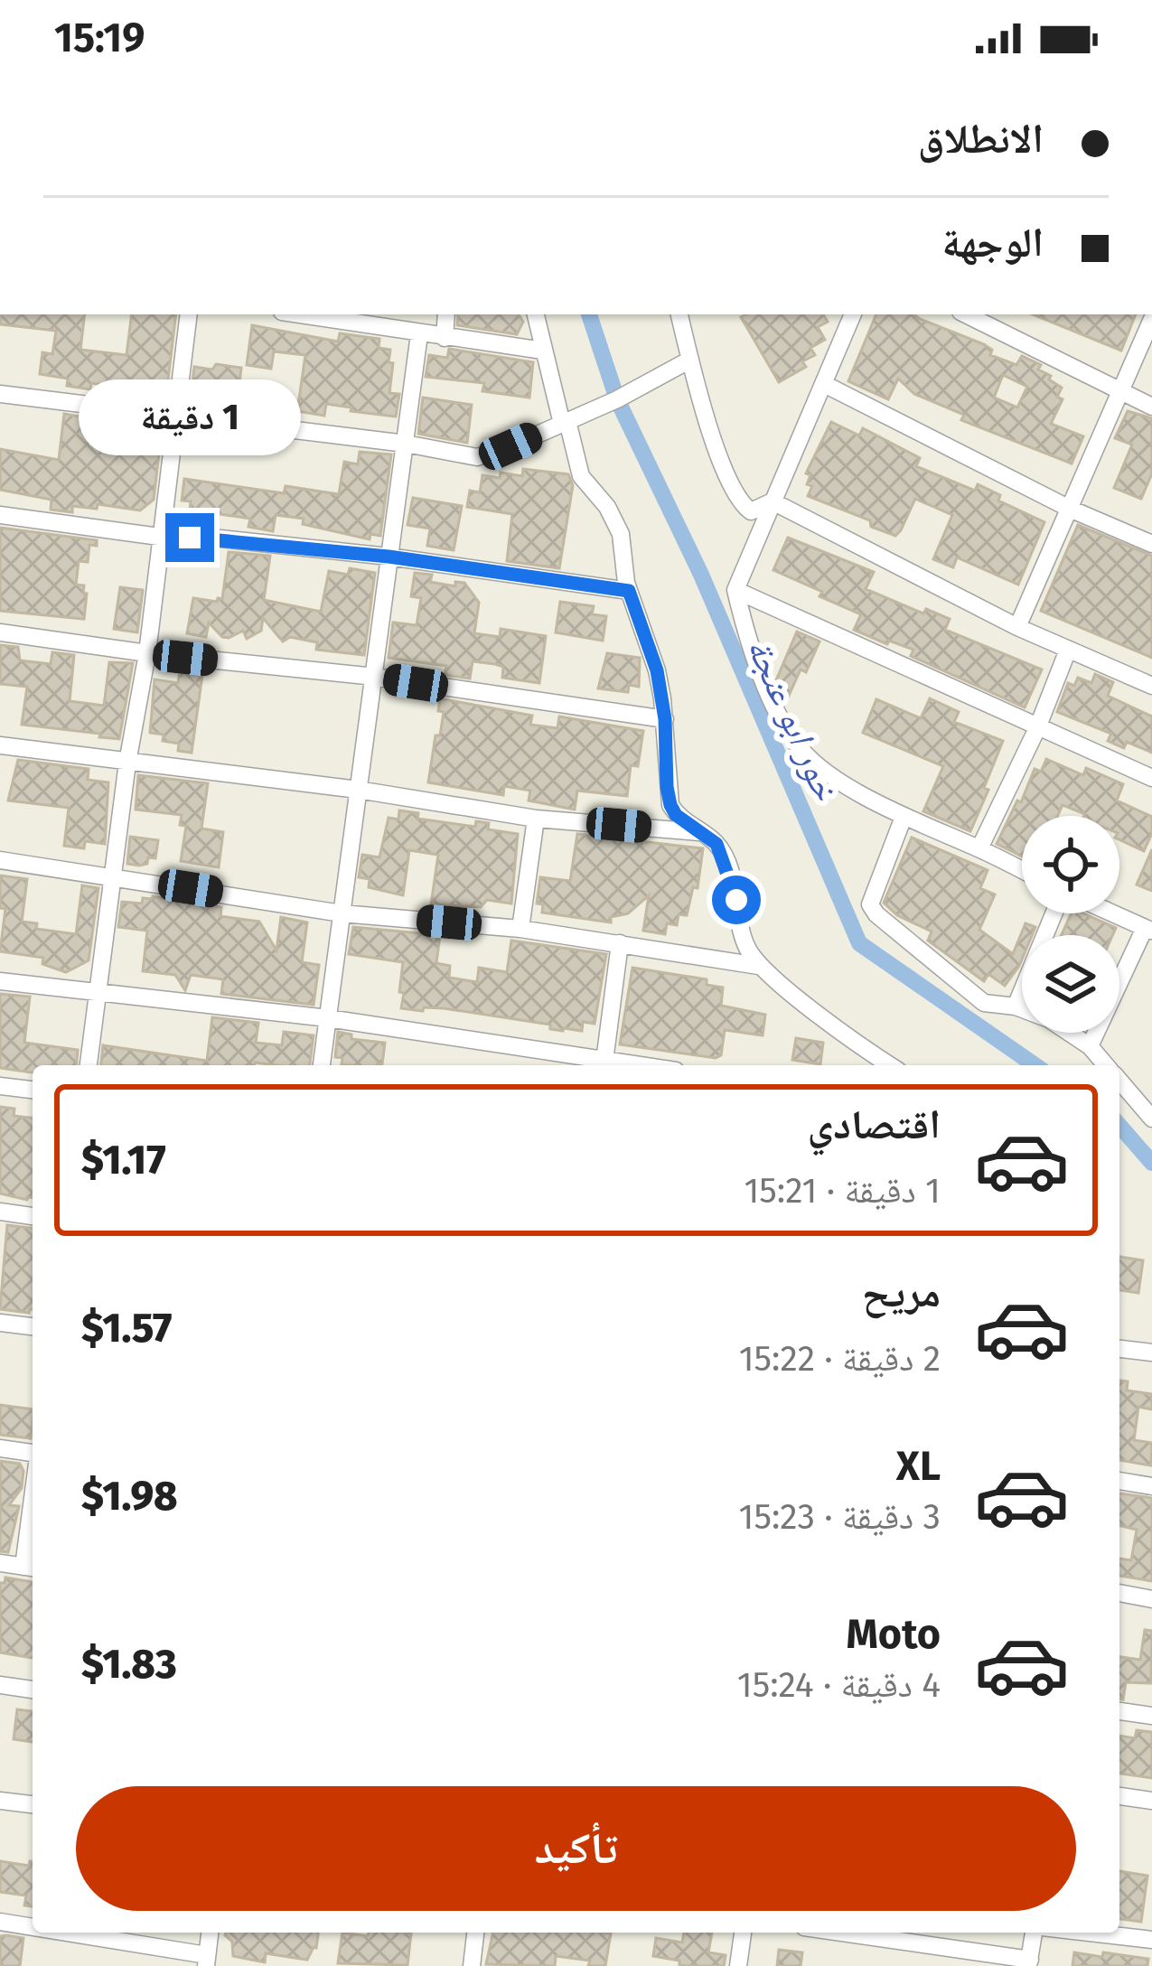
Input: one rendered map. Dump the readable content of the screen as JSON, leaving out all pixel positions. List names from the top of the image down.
{
  "water": ["خور ابو عنجة"],
  "page": {
    "status": "15:19",
    "banner": ["الانطلاق", "الوجهة"],
    "bubble": "1 دقيقة",
    "list": [
      {
        "name": "اقتصادي",
        "note": "1 دقيقة · 15:21",
        "value": "$1.17"
      },
      {
        "name": "مريح",
        "note": "2 دقيقة · 15:22",
        "value": "$1.57"
      },
      {
        "name": "XL",
        "note": "3 دقيقة · 15:23",
        "value": "$1.98"
      },
      {
        "name": "Moto",
        "note": "4 دقيقة · 15:24",
        "value": "$1.83"
      }
    ],
    "buttons": "تأكيد"
  }
}
